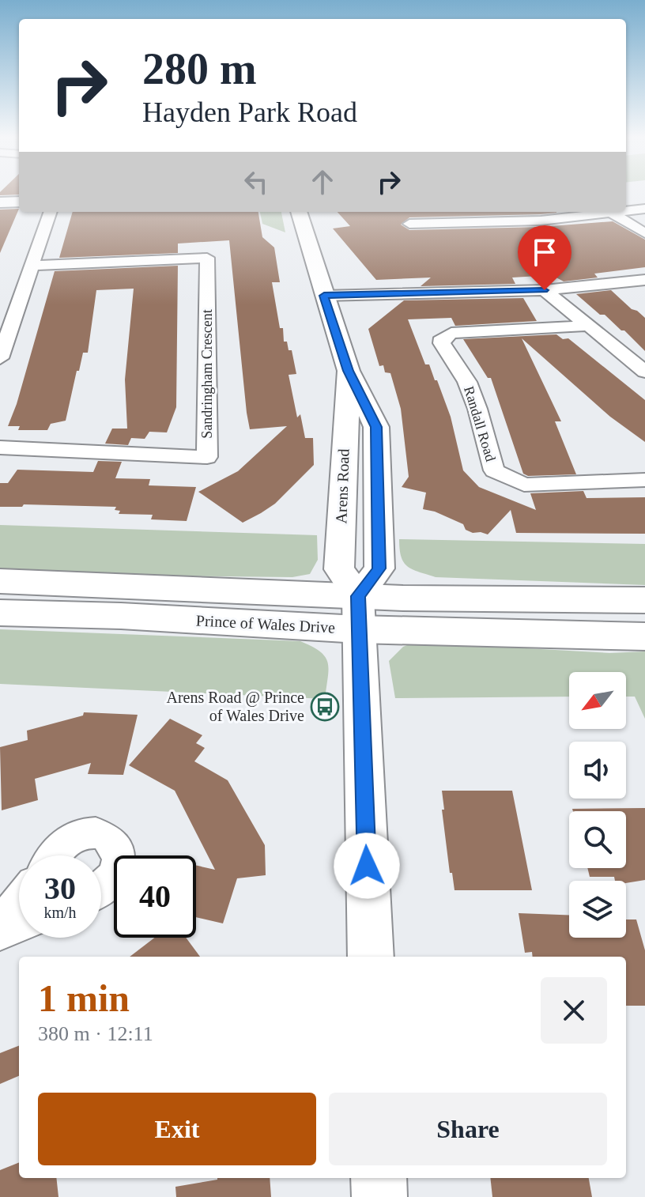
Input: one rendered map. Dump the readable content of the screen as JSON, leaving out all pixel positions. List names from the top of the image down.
{
  "streets": {
    "main road": ["Prince of Wales Drive"],
    "street": ["Sandringham Crescent", "Randall Road", "Arens Road"]
  },
  "crossings": [
    ["Arens Road", "Prince of Wales Drive"]
  ],
  "places": {
    "bus stop": ["Arens Road @ Prince of Wales Drive"]
  },
  "north": "bottom left",
  "page": {
    "turn": ["280 m", "Hayden Park Road"],
    "speed": "30 km/h",
    "limit": "40",
    "heading": ["1 min", "380 m · 12:11"],
    "buttons": ["Exit", "Share"]
  }
}
